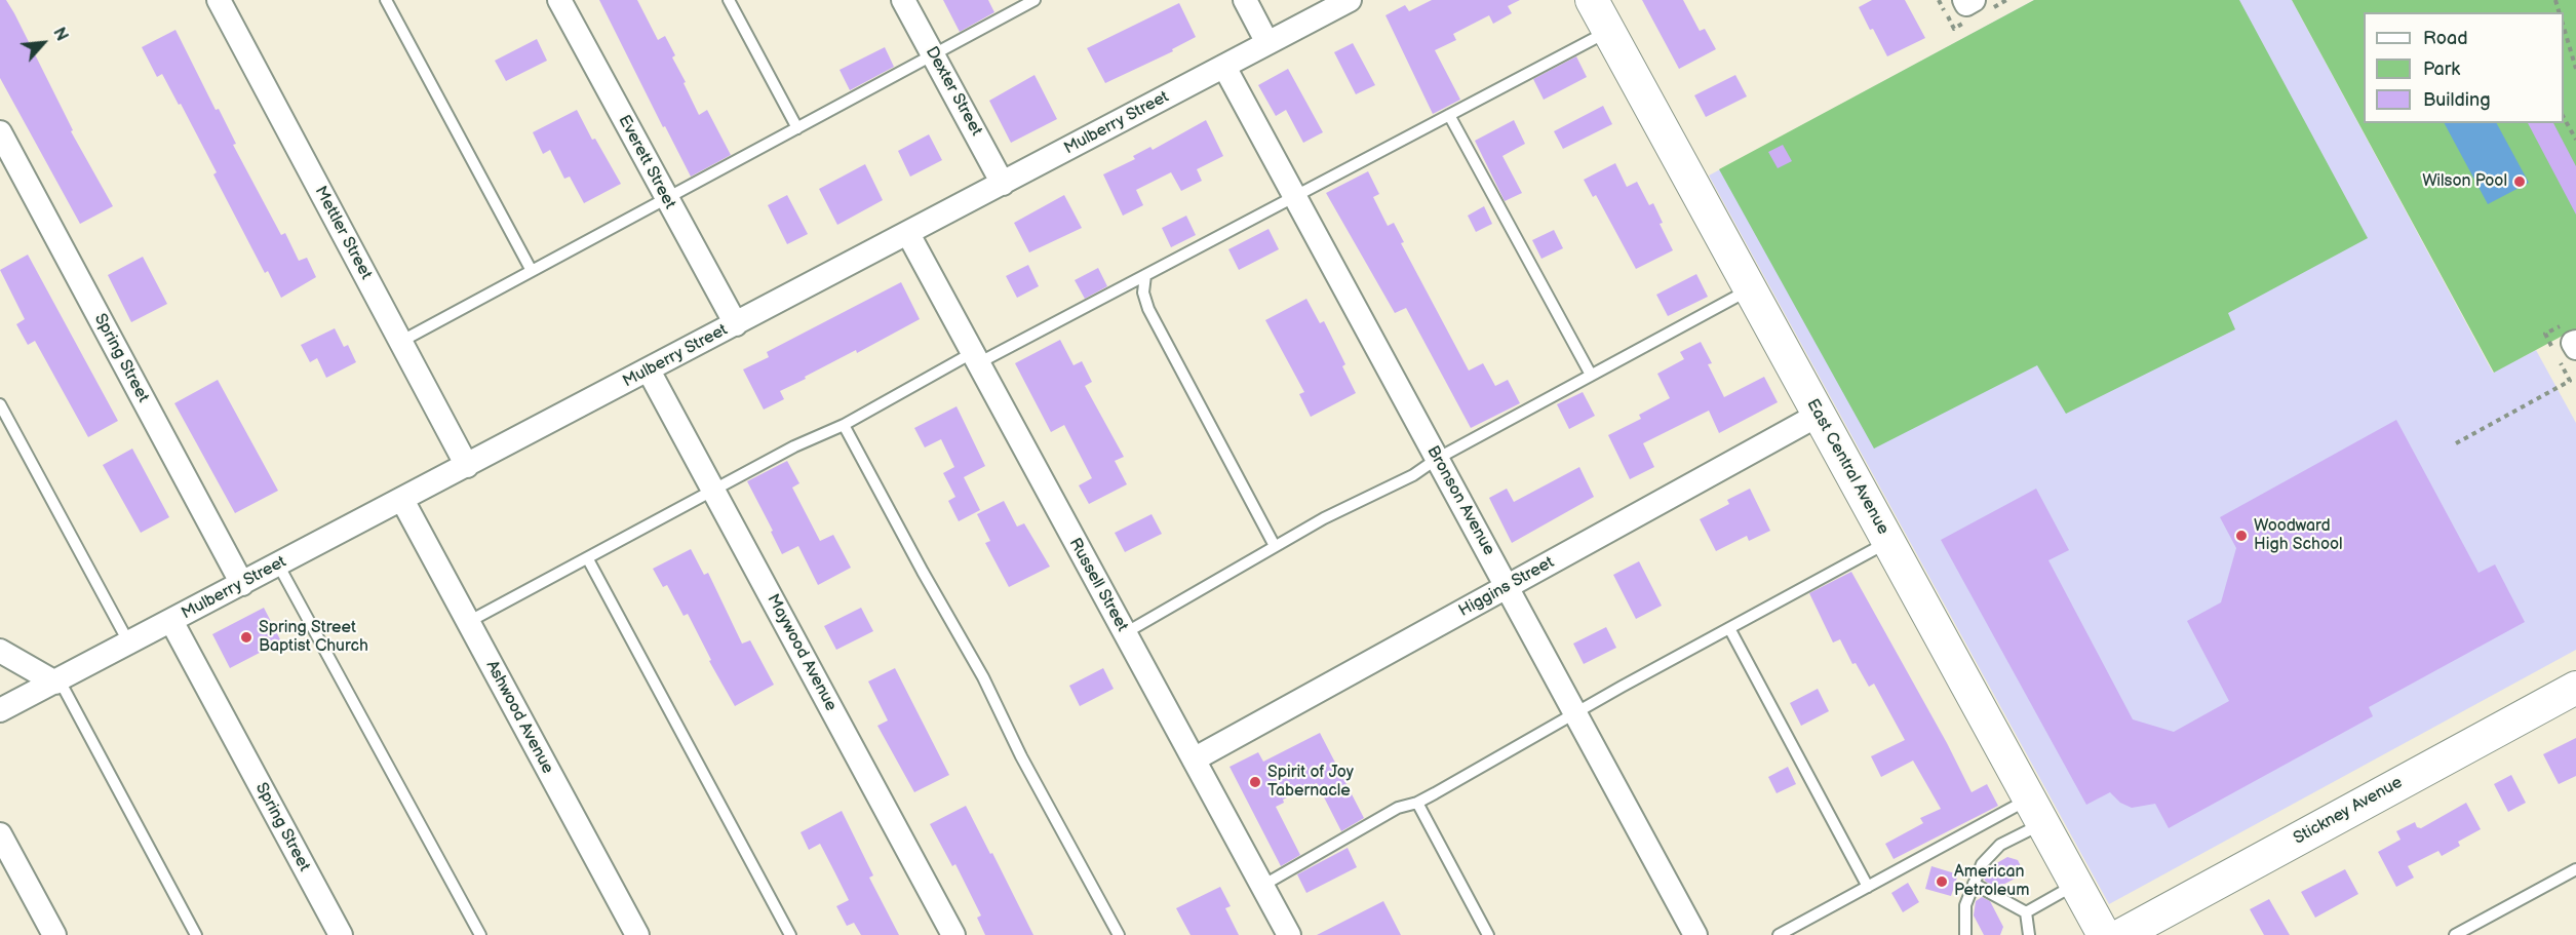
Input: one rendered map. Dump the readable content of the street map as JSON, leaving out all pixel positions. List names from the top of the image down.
{
  "streets": {
    "street": [
      "Dexter Street",
      "Mulberry Street",
      "Everett Street",
      "Mettler Street",
      "Spring Street",
      "East Central Avenue",
      "Bronson Avenue",
      "Russell Street",
      "Higgins Street",
      "Maywood Avenue",
      "Ashwood Avenue",
      "Stickney Avenue"
    ]
  },
  "crossings": [
    ["Dexter Street", "Mulberry Street"],
    ["Mulberry Street", "Everett Street"],
    ["Mulberry Street", "Mettler Street"],
    ["Mulberry Street", "Spring Street"],
    ["Mulberry Street", "Bronson Avenue"],
    ["Mulberry Street", "Russell Street"],
    ["Mulberry Street", "Maywood Avenue"],
    ["Mulberry Street", "Ashwood Avenue"],
    ["East Central Avenue", "Higgins Street"],
    ["Bronson Avenue", "Higgins Street"],
    ["Russell Street", "Higgins Street"]
  ],
  "places": [
    "Wilson Pool",
    "Woodward High School",
    "Spring Street Baptist Church",
    "Spirit of Joy Tabernacle",
    "American Petroleum"
  ],
  "legend": ["Road", "Park", "Building"],
  "north": "top right"
}
